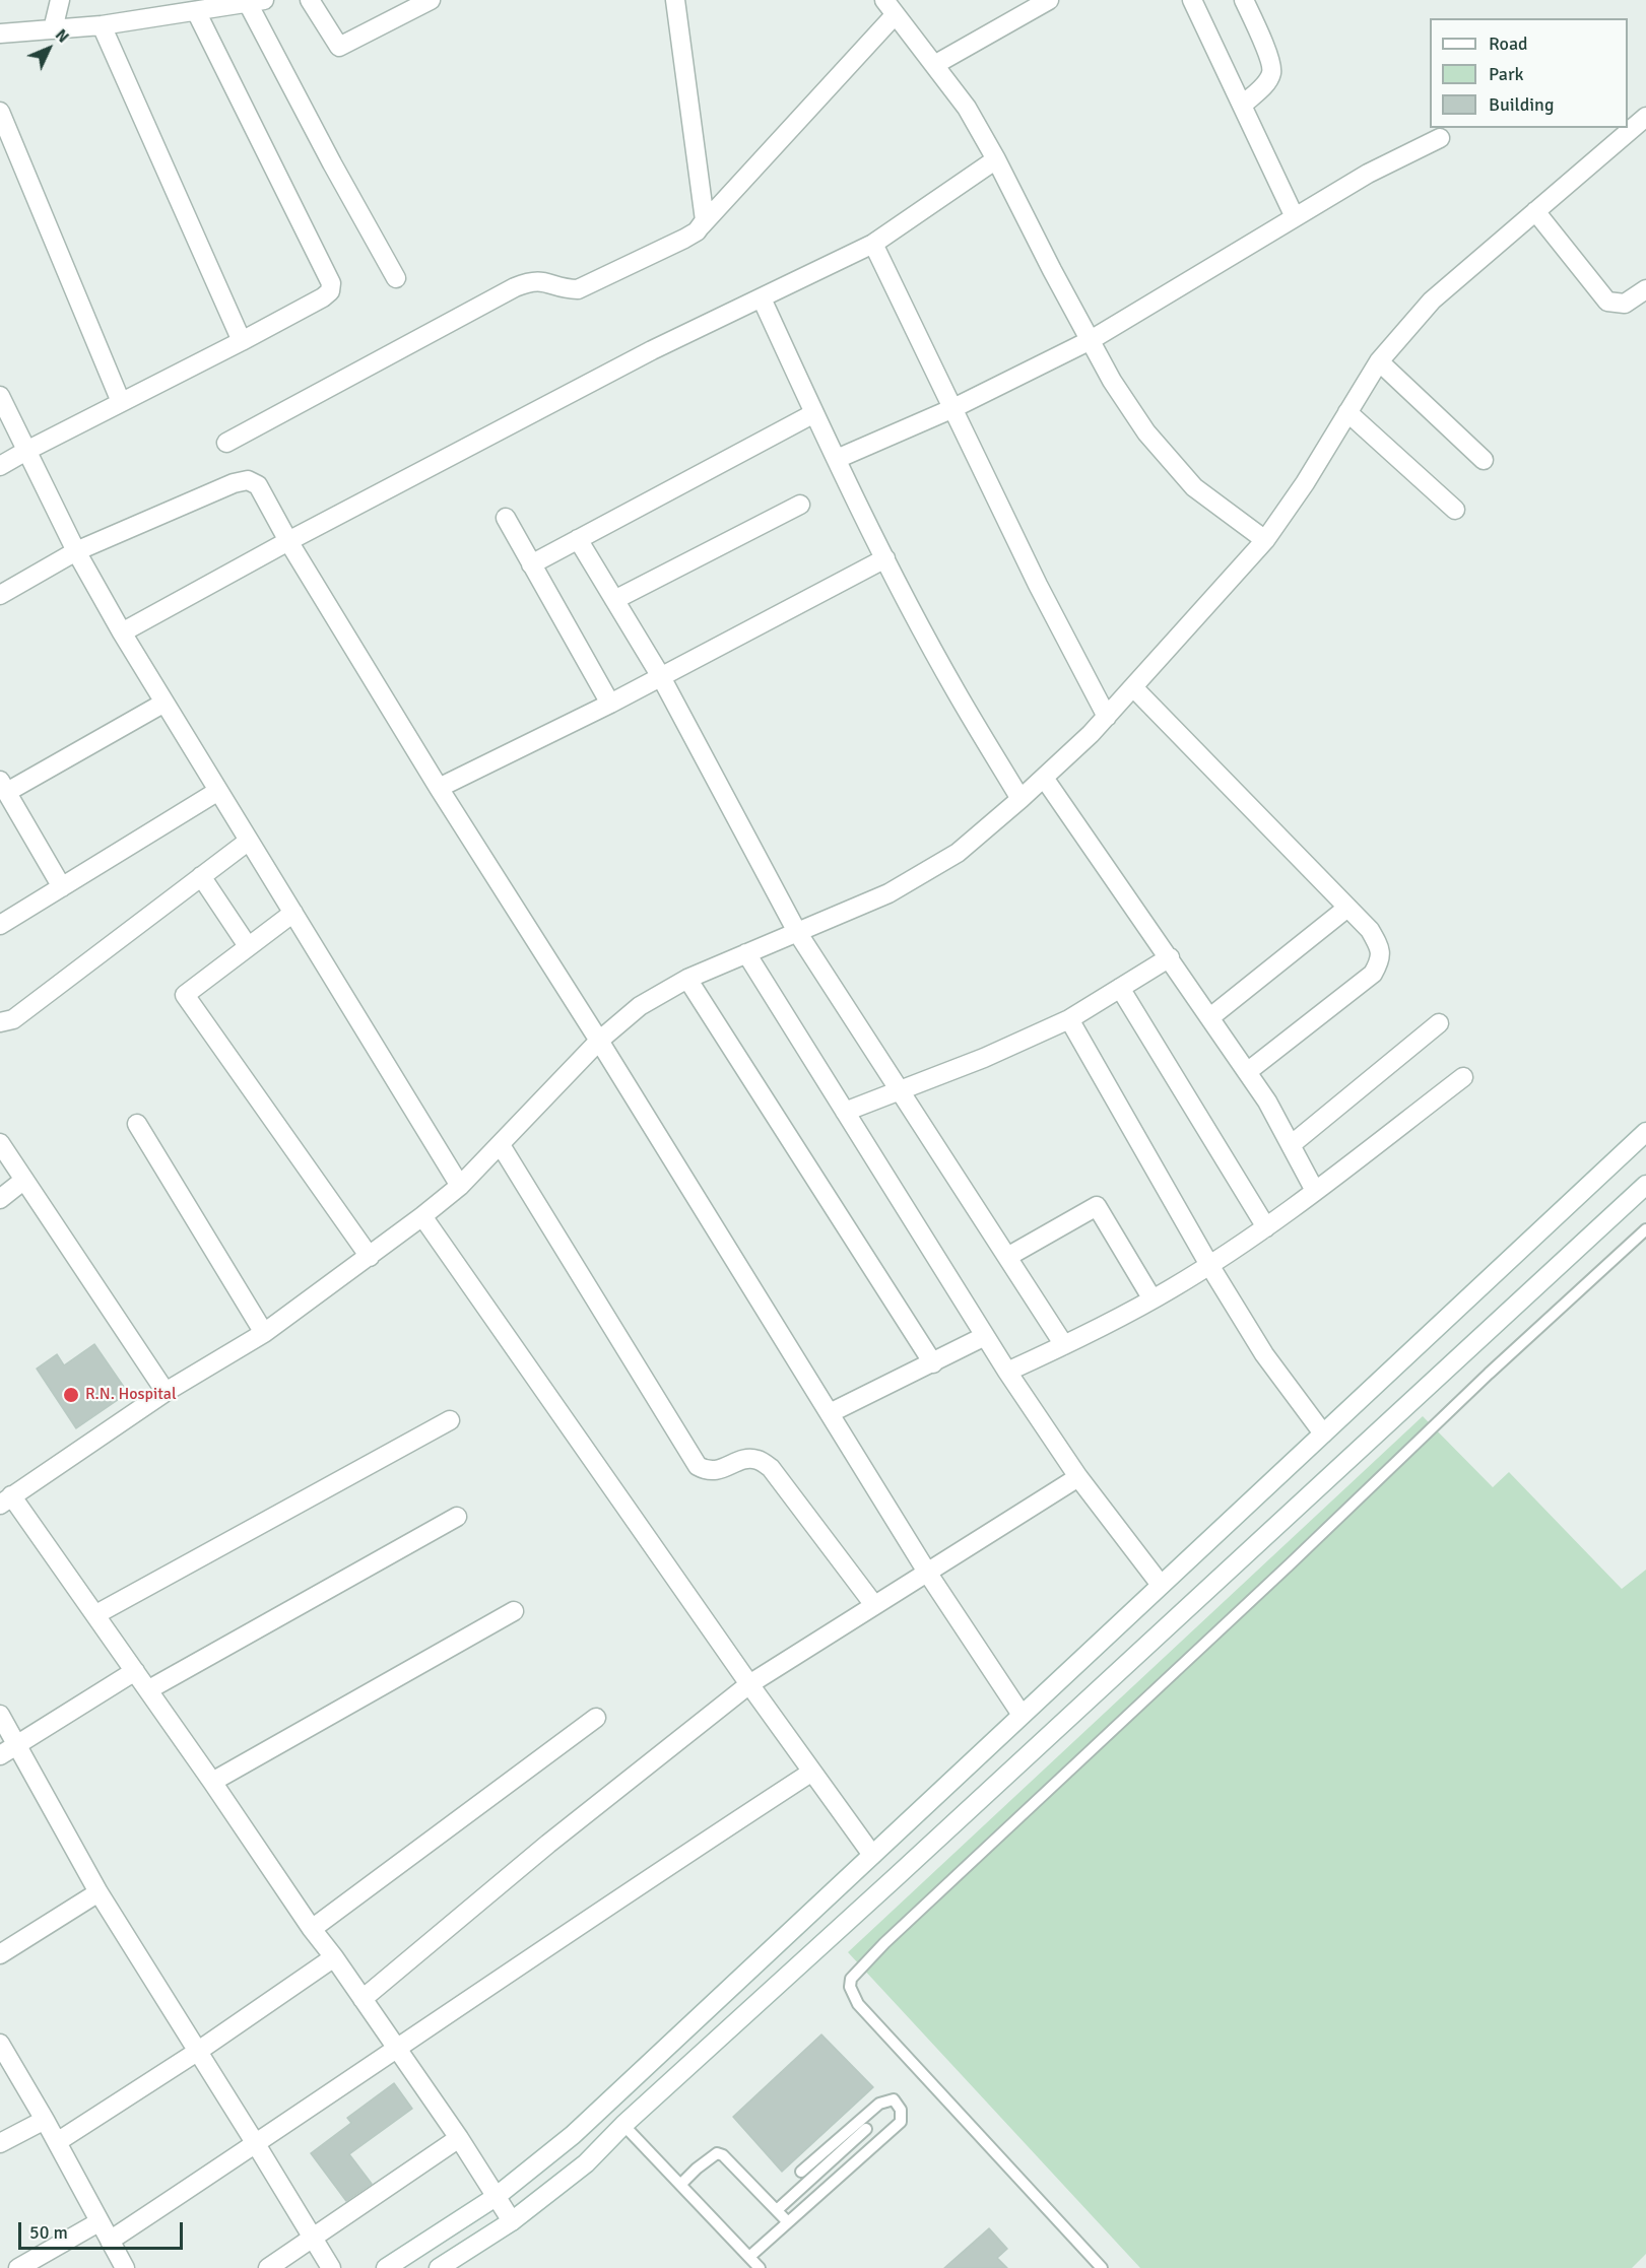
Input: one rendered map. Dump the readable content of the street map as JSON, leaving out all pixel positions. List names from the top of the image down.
{
  "places": ["R.N. Hospital"],
  "legend": ["Road", "Park", "Building"],
  "scale_bar": "50 m",
  "north": "top right"
}
